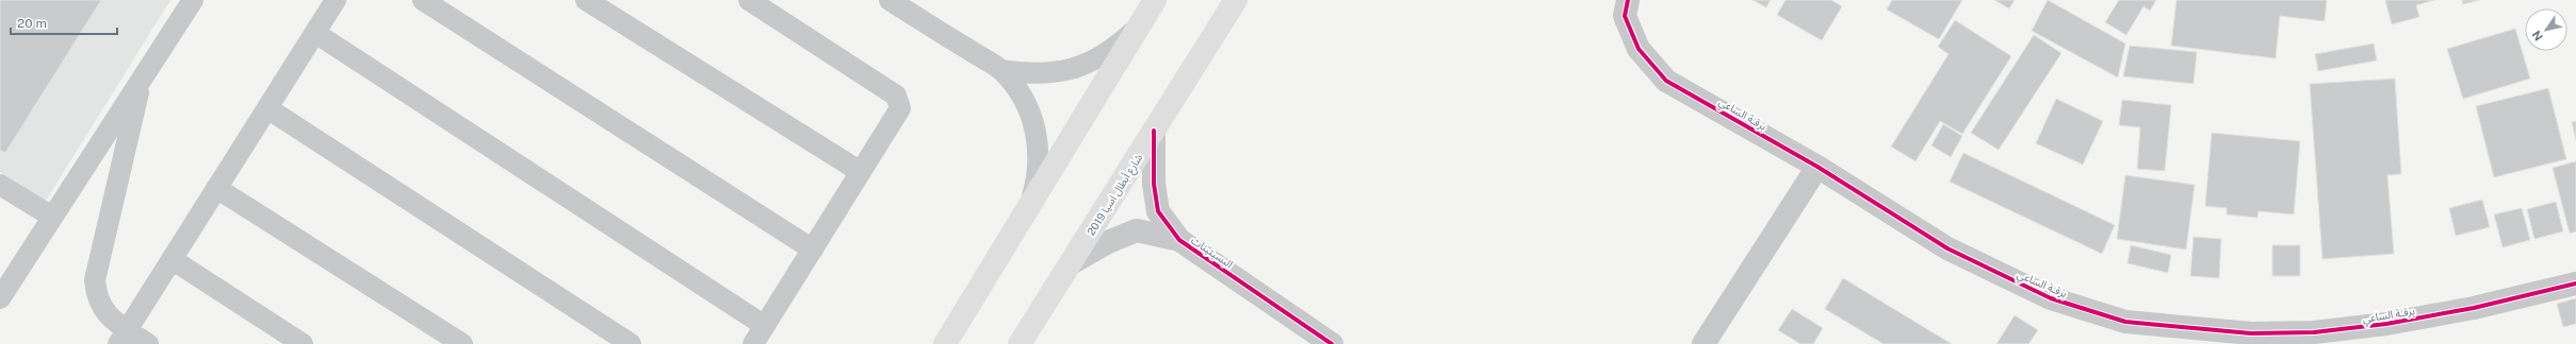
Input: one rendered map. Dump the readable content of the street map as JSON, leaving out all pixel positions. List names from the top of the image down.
{
  "streets": {
    "main road": ["شارع أبطال اسيا 2019"],
    "street": ["برقـة الساعي", "البسيتينات"]
  },
  "crossings": [
    ["شارع أبطال اسيا 2019", "البسيتينات"]
  ],
  "scale_bar": "20 m",
  "north": "bottom left"
}
